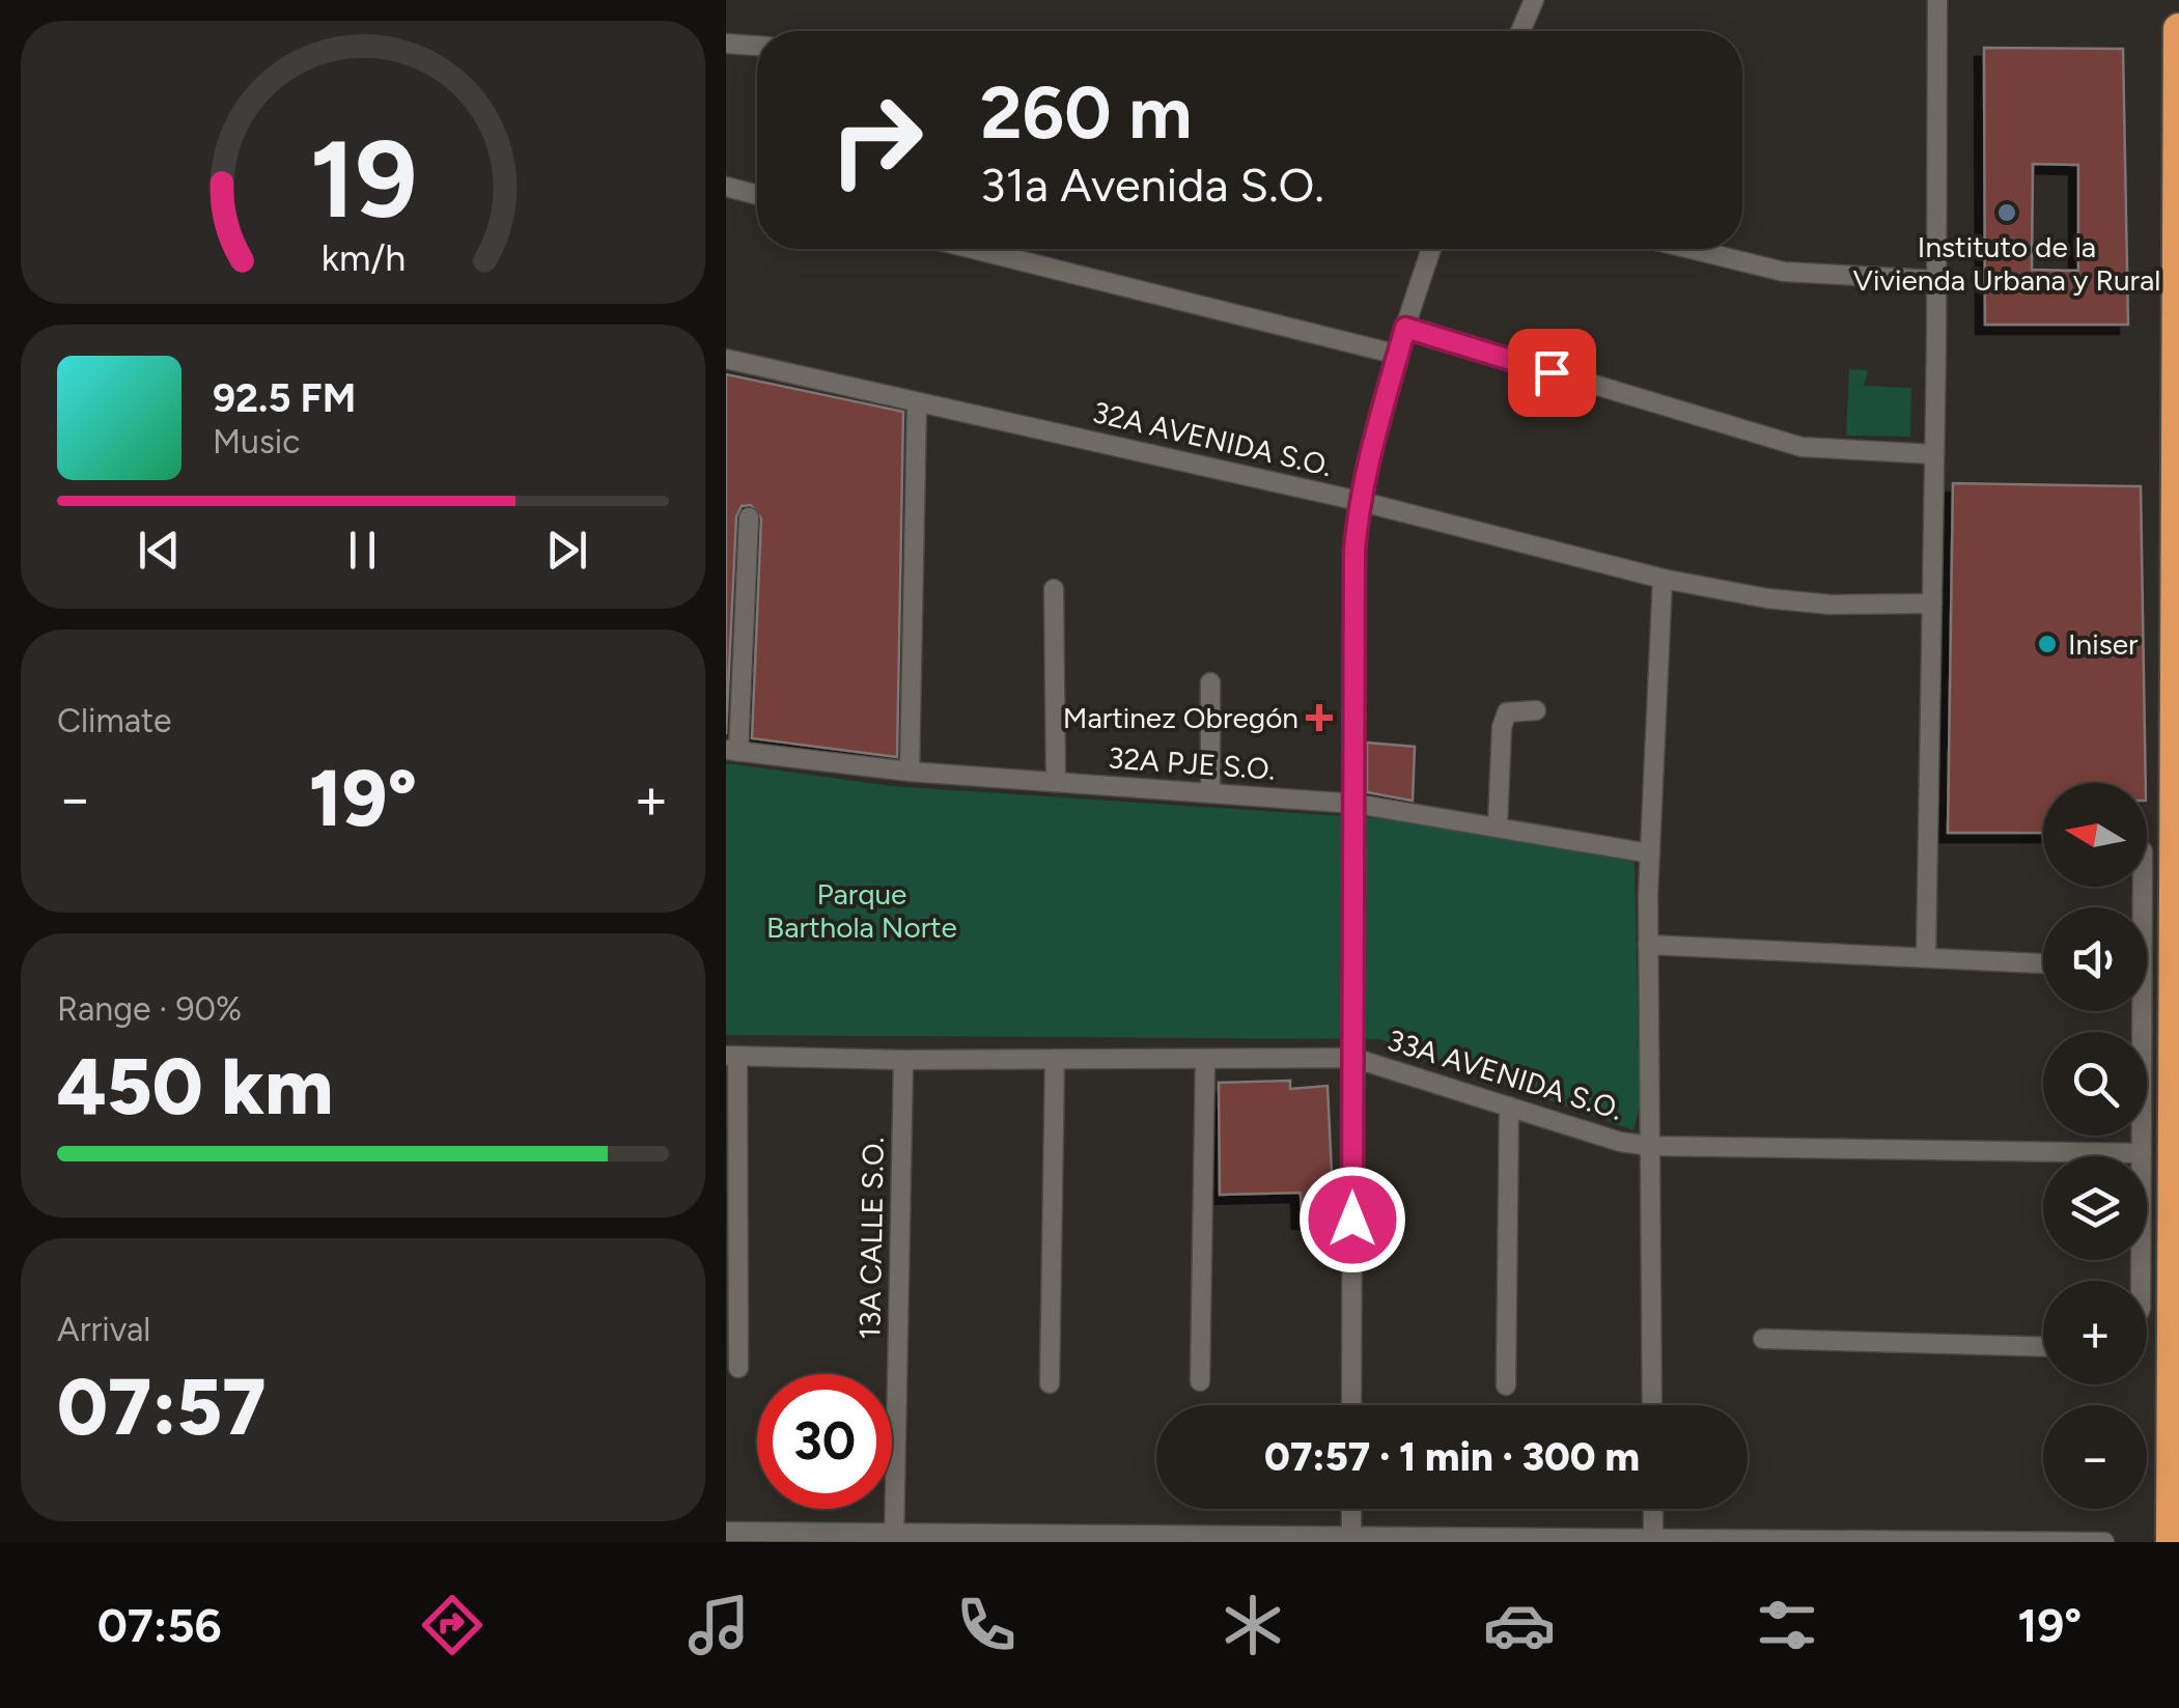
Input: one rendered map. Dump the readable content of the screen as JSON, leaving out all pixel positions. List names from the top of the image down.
{
  "streets": {
    "street": [
      "32A AVENIDA S.O.",
      "32A PJE S.O.",
      "33A AVENIDA S.O.",
      "13A CALLE S.O."
    ]
  },
  "crossings": [
    ["33A AVENIDA S.O.", "13A CALLE S.O."]
  ],
  "parks": ["Parque Barthola Norte"],
  "places": {
    "other": ["Instituto de la Vivienda Urbana y Rural", "Iniser"],
    "health": ["Martinez Obregón"]
  },
  "north": "left",
  "page": {
    "turn": ["260 m", "31a Avenida S.O."],
    "song": ["92.5 FM", "Music"],
    "tile": [
      "Climate",
      ["Range · 90%", "450 km"],
      ["Arrival", "07:57"]
    ],
    "heat": ["−", "19°", "+"],
    "map_buttons": ["+", "−"],
    "limit": "30",
    "trip": "07:57 · 1 min · 300 m",
    "tabs": ["07:56", "19°"],
    "gauge": ["19", "km/h"]
  }
}
